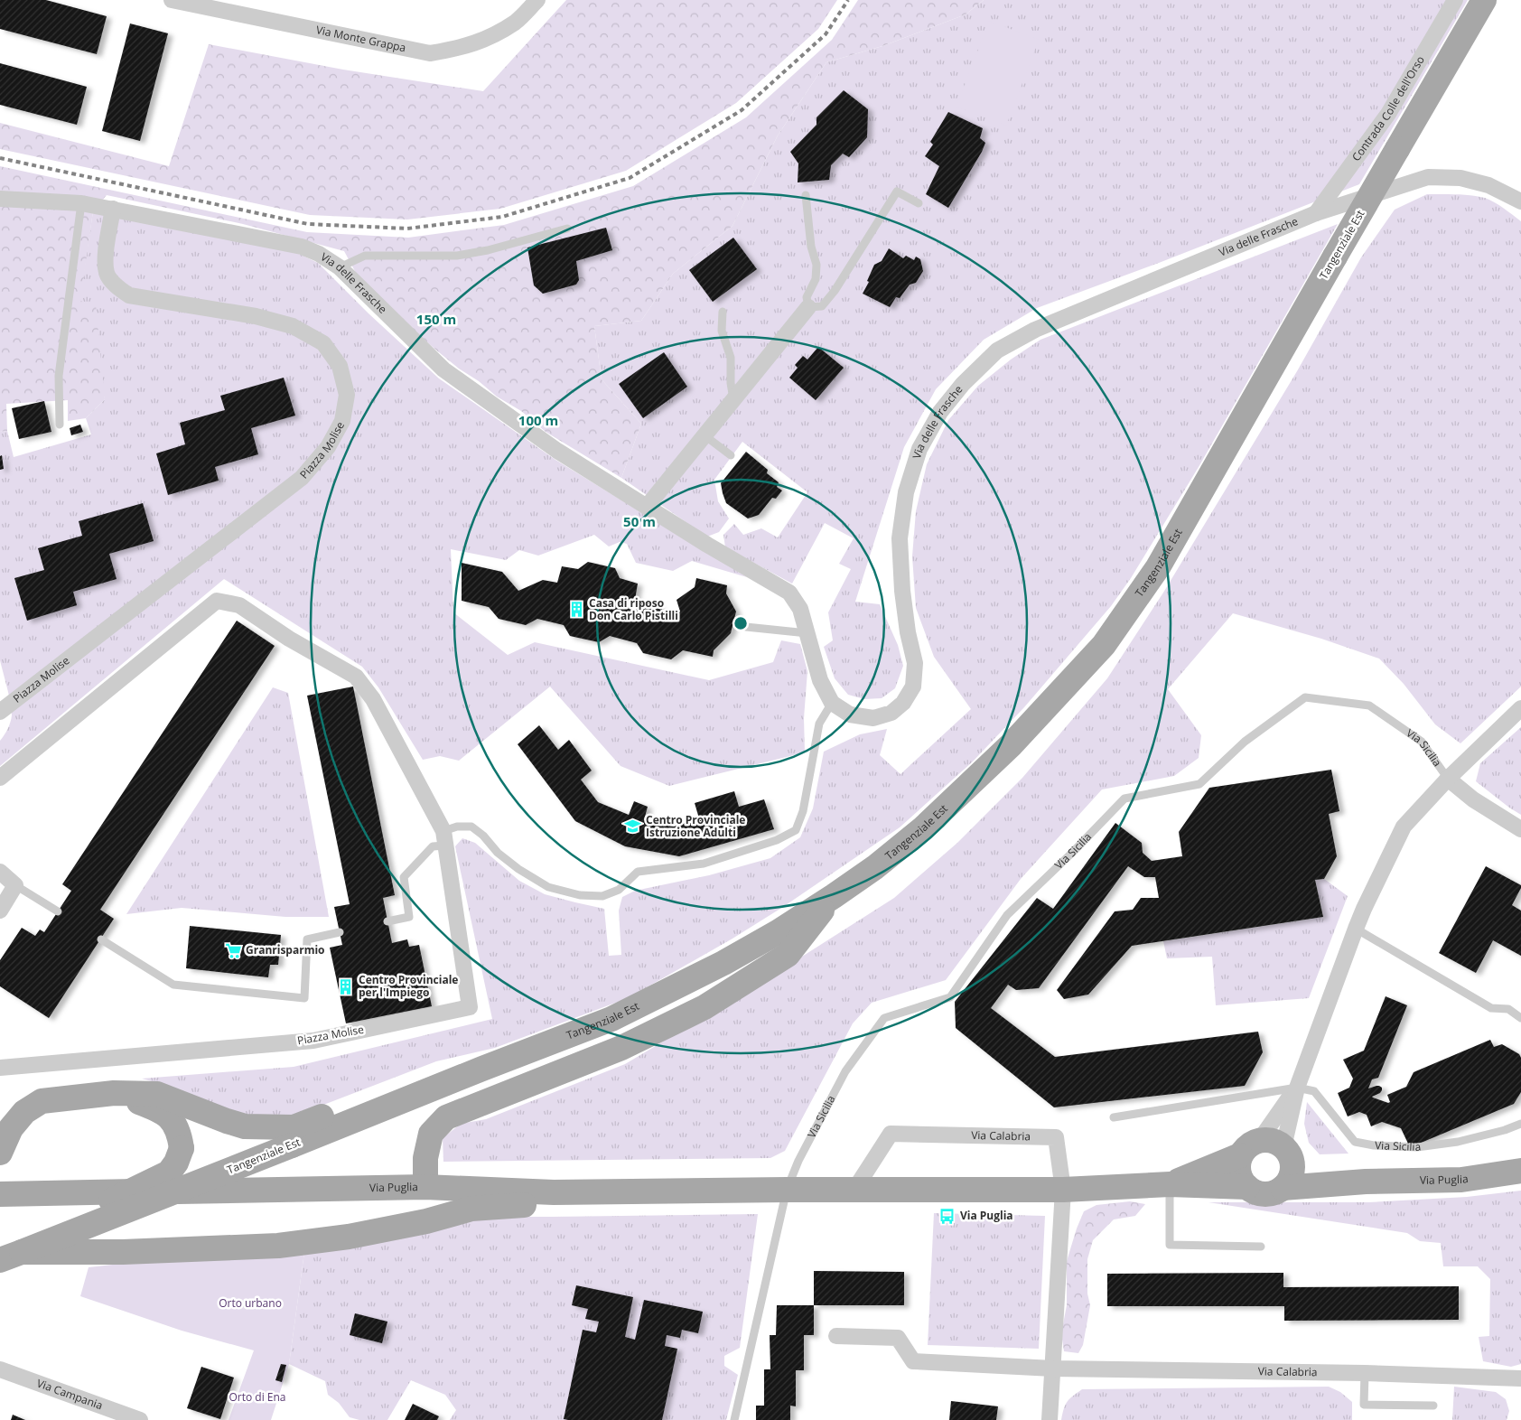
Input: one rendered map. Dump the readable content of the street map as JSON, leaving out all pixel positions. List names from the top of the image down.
{
  "streets": {
    "main road": ["Tangenziale Est", "Via Puglia"],
    "street": [
      "Via Monte Grappa",
      "Contrada Colle dell'Orso",
      "Via delle Frasche",
      "Piazza Molise",
      "Via Sicilia",
      "Via Calabria",
      "Via Campania"
    ]
  },
  "crossings": [
    ["Contrada Colle dell'Orso", "Via delle Frasche"],
    ["Via delle Frasche", "Piazza Molise"],
    ["Via Sicilia", "Via Puglia"],
    ["Via Calabria", "Via Puglia"]
  ],
  "parks": ["Orto urbano", "Orto di Ena"],
  "places": {
    "building": ["Casa di riposo Don Carlo Pistilli", "Centro Provinciale per l'Impiego"],
    "school or university": ["Centro Provinciale Istruzione Adulti"],
    "supermarket": ["Granrisparmio"],
    "bus stop": ["Via Puglia"]
  },
  "rings": ["150 m", "100 m", "50 m"]
}
